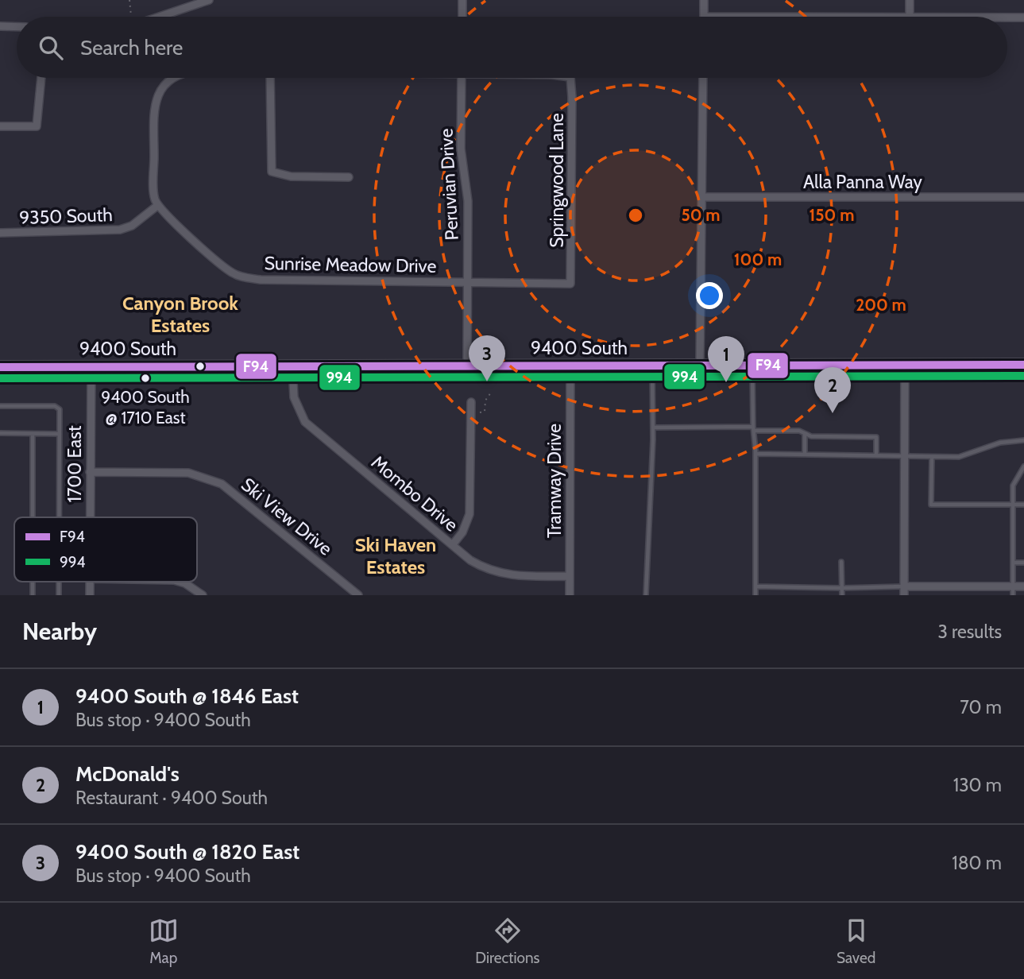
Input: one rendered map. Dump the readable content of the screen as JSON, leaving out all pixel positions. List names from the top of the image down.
{
  "streets": {
    "main road": ["9400 South"],
    "street": [
      "Springwood Lane",
      "Alla Panna Way",
      "Peruvian Drive",
      "9350 South",
      "Sunrise Meadow Drive",
      "1700 East",
      "Tramway Drive",
      "Mombo Drive",
      "Ski View Drive"
    ]
  },
  "crossings": [
    ["Springwood Lane", "Sunrise Meadow Drive"],
    ["Peruvian Drive", "Sunrise Meadow Drive"],
    ["Peruvian Drive", "9400 South"],
    ["9350 South", "Sunrise Meadow Drive"],
    ["9400 South", "1700 East"],
    ["9400 South", "Tramway Drive"],
    ["9400 South", "Mombo Drive"],
    ["1700 East", "Ski View Drive"],
    ["Tramway Drive", "Mombo Drive"]
  ],
  "districts": ["Canyon Brook Estates", "Ski Haven Estates"],
  "places": ["9400 South @ 1710 East"],
  "lines": ["transit line F94", "transit line 994"],
  "legend": ["F94", "994"],
  "page": {
    "search": "Search here",
    "pins": ["3", "1", "2"],
    "heading": ["Nearby", "3 results"],
    "list": [
      {
        "mark": "1",
        "name": "9400 South @ 1846 East",
        "note": "Bus stop · 9400 South",
        "value": "70 m"
      },
      {
        "mark": "2",
        "name": "McDonald's",
        "note": "Restaurant · 9400 South",
        "value": "130 m"
      },
      {
        "mark": "3",
        "name": "9400 South @ 1820 East",
        "note": "Bus stop · 9400 South",
        "value": "180 m"
      }
    ],
    "nav": ["Map", "Directions", "Saved"]
  },
  "rings": [
    "50 m",
    "150 m",
    "100 m",
    "200 m"
  ]
}
